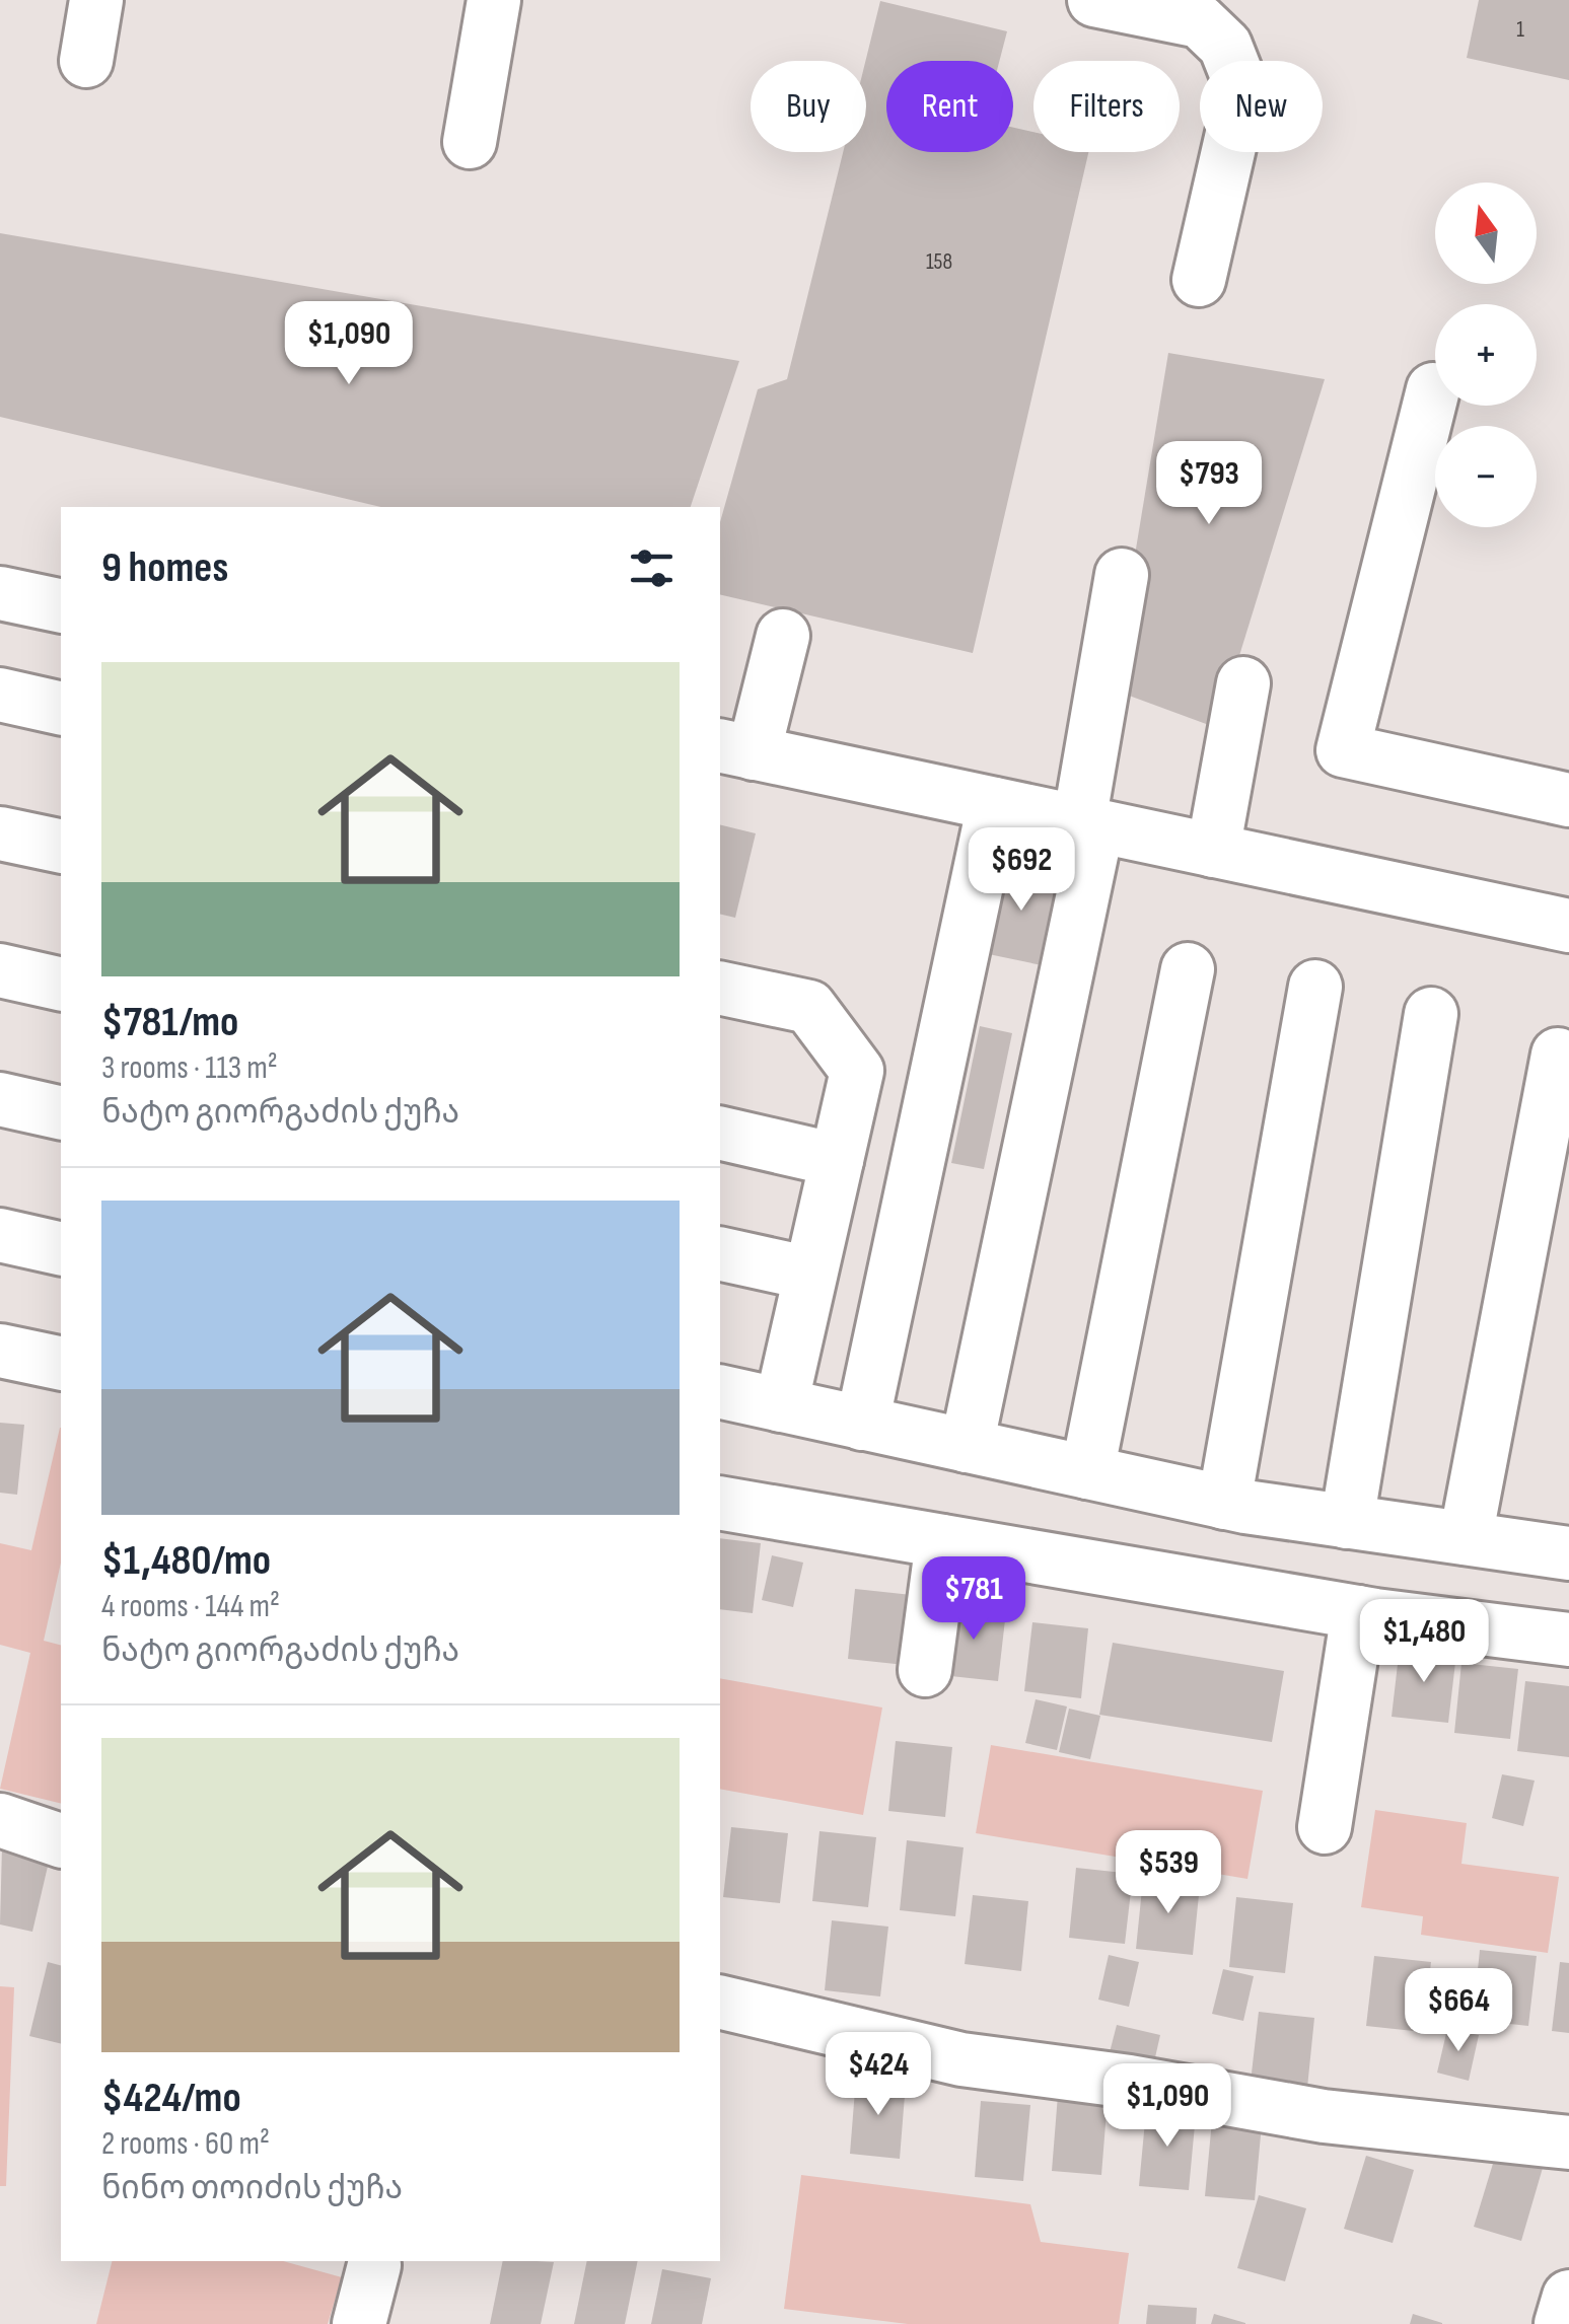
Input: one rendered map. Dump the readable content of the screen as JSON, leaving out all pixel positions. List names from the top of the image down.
{
  "house_numbers": ["1", "158"],
  "north": "top",
  "page": {
    "chip": [
      "Buy",
      "Rent",
      "Filters",
      "New"
    ],
    "map_buttons": ["+", "−"],
    "price": [
      "$1,090",
      "$793",
      "$692",
      "$781",
      "$1,480",
      "$539",
      "$664",
      "$424",
      "$1,090"
    ],
    "heading": "9 homes",
    "list": [
      {
        "name": "$781/mo",
        "note": "3 rooms · 113 m² · ნატო გიორგაძის ქუჩა"
      },
      {
        "name": "$1,480/mo",
        "note": "4 rooms · 144 m² · ნატო გიორგაძის ქუჩა"
      },
      {
        "name": "$424/mo",
        "note": "2 rooms · 60 m² · ნინო თოიძის ქუჩა"
      }
    ]
  }
}
